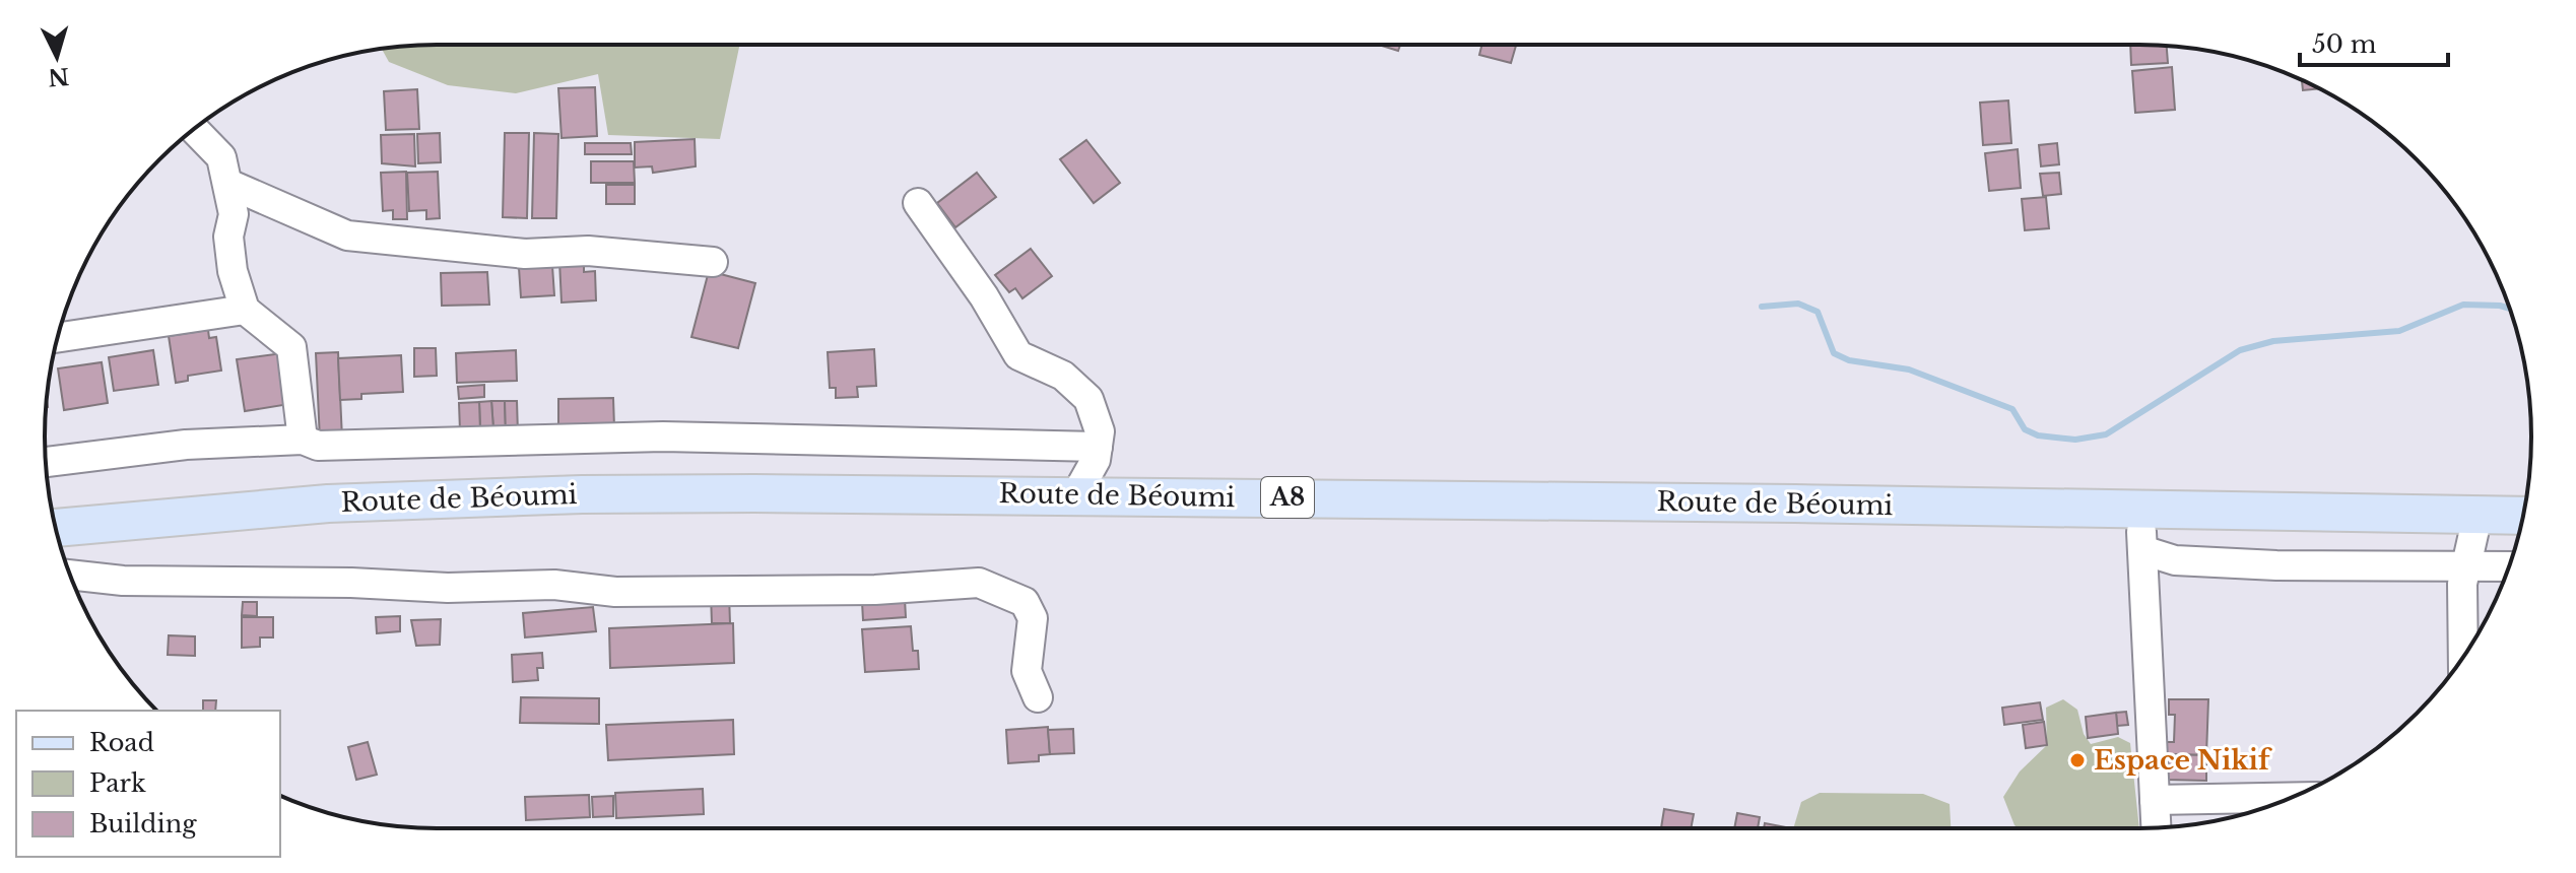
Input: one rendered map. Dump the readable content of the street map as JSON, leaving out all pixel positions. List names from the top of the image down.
{
  "streets": {
    "main road": ["Route de Béoumi", "A8"]
  },
  "places": ["Espace Nikif"],
  "legend": ["Road", "Park", "Building"],
  "scale_bar": "50 m",
  "north": "bottom"
}
